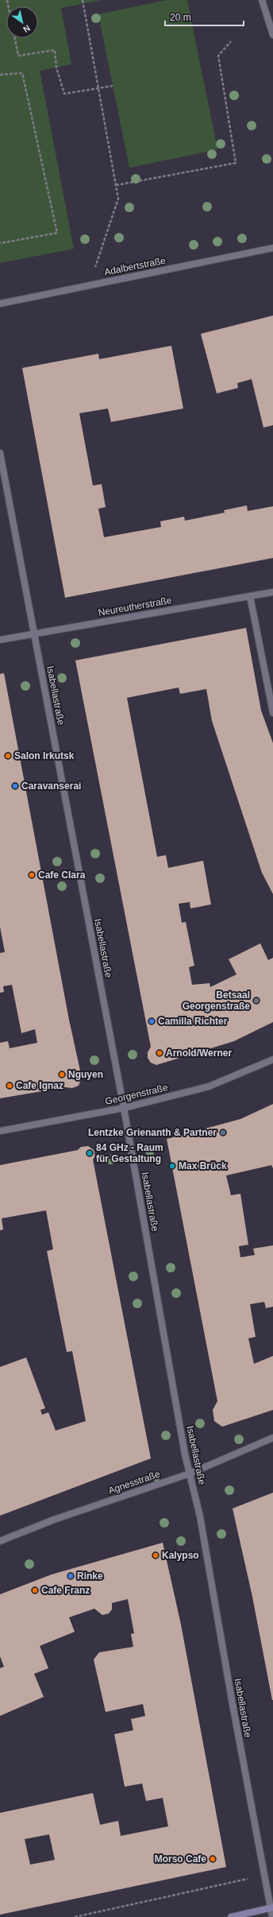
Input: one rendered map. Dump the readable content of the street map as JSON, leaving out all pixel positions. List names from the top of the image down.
{
  "streets": {
    "street": [
      "Adalbertstraße",
      "Neureutherstraße",
      "Isabellastraße",
      "Georgenstraße",
      "Agnesstraße"
    ]
  },
  "crossings": [
    ["Neureutherstraße", "Isabellastraße"],
    ["Isabellastraße", "Georgenstraße"],
    ["Isabellastraße", "Agnesstraße"]
  ],
  "places": [
    "Salon Irkutsk",
    "Caravanserai",
    "Cafe Clara",
    "Betsaal Georgenstraße",
    "Camilla Richter",
    "Arnold/Werner",
    "Nguyen",
    "Cafe Ignaz",
    "Lentzke Grienanth & Partner",
    "84 GHz - Raum für Gestaltung",
    "Max Brück",
    "Kalypso",
    "Rinke",
    "Cafe Franz",
    "Morso Cafe"
  ],
  "scale_bar": "20 m",
  "north": "bottom right"
}
